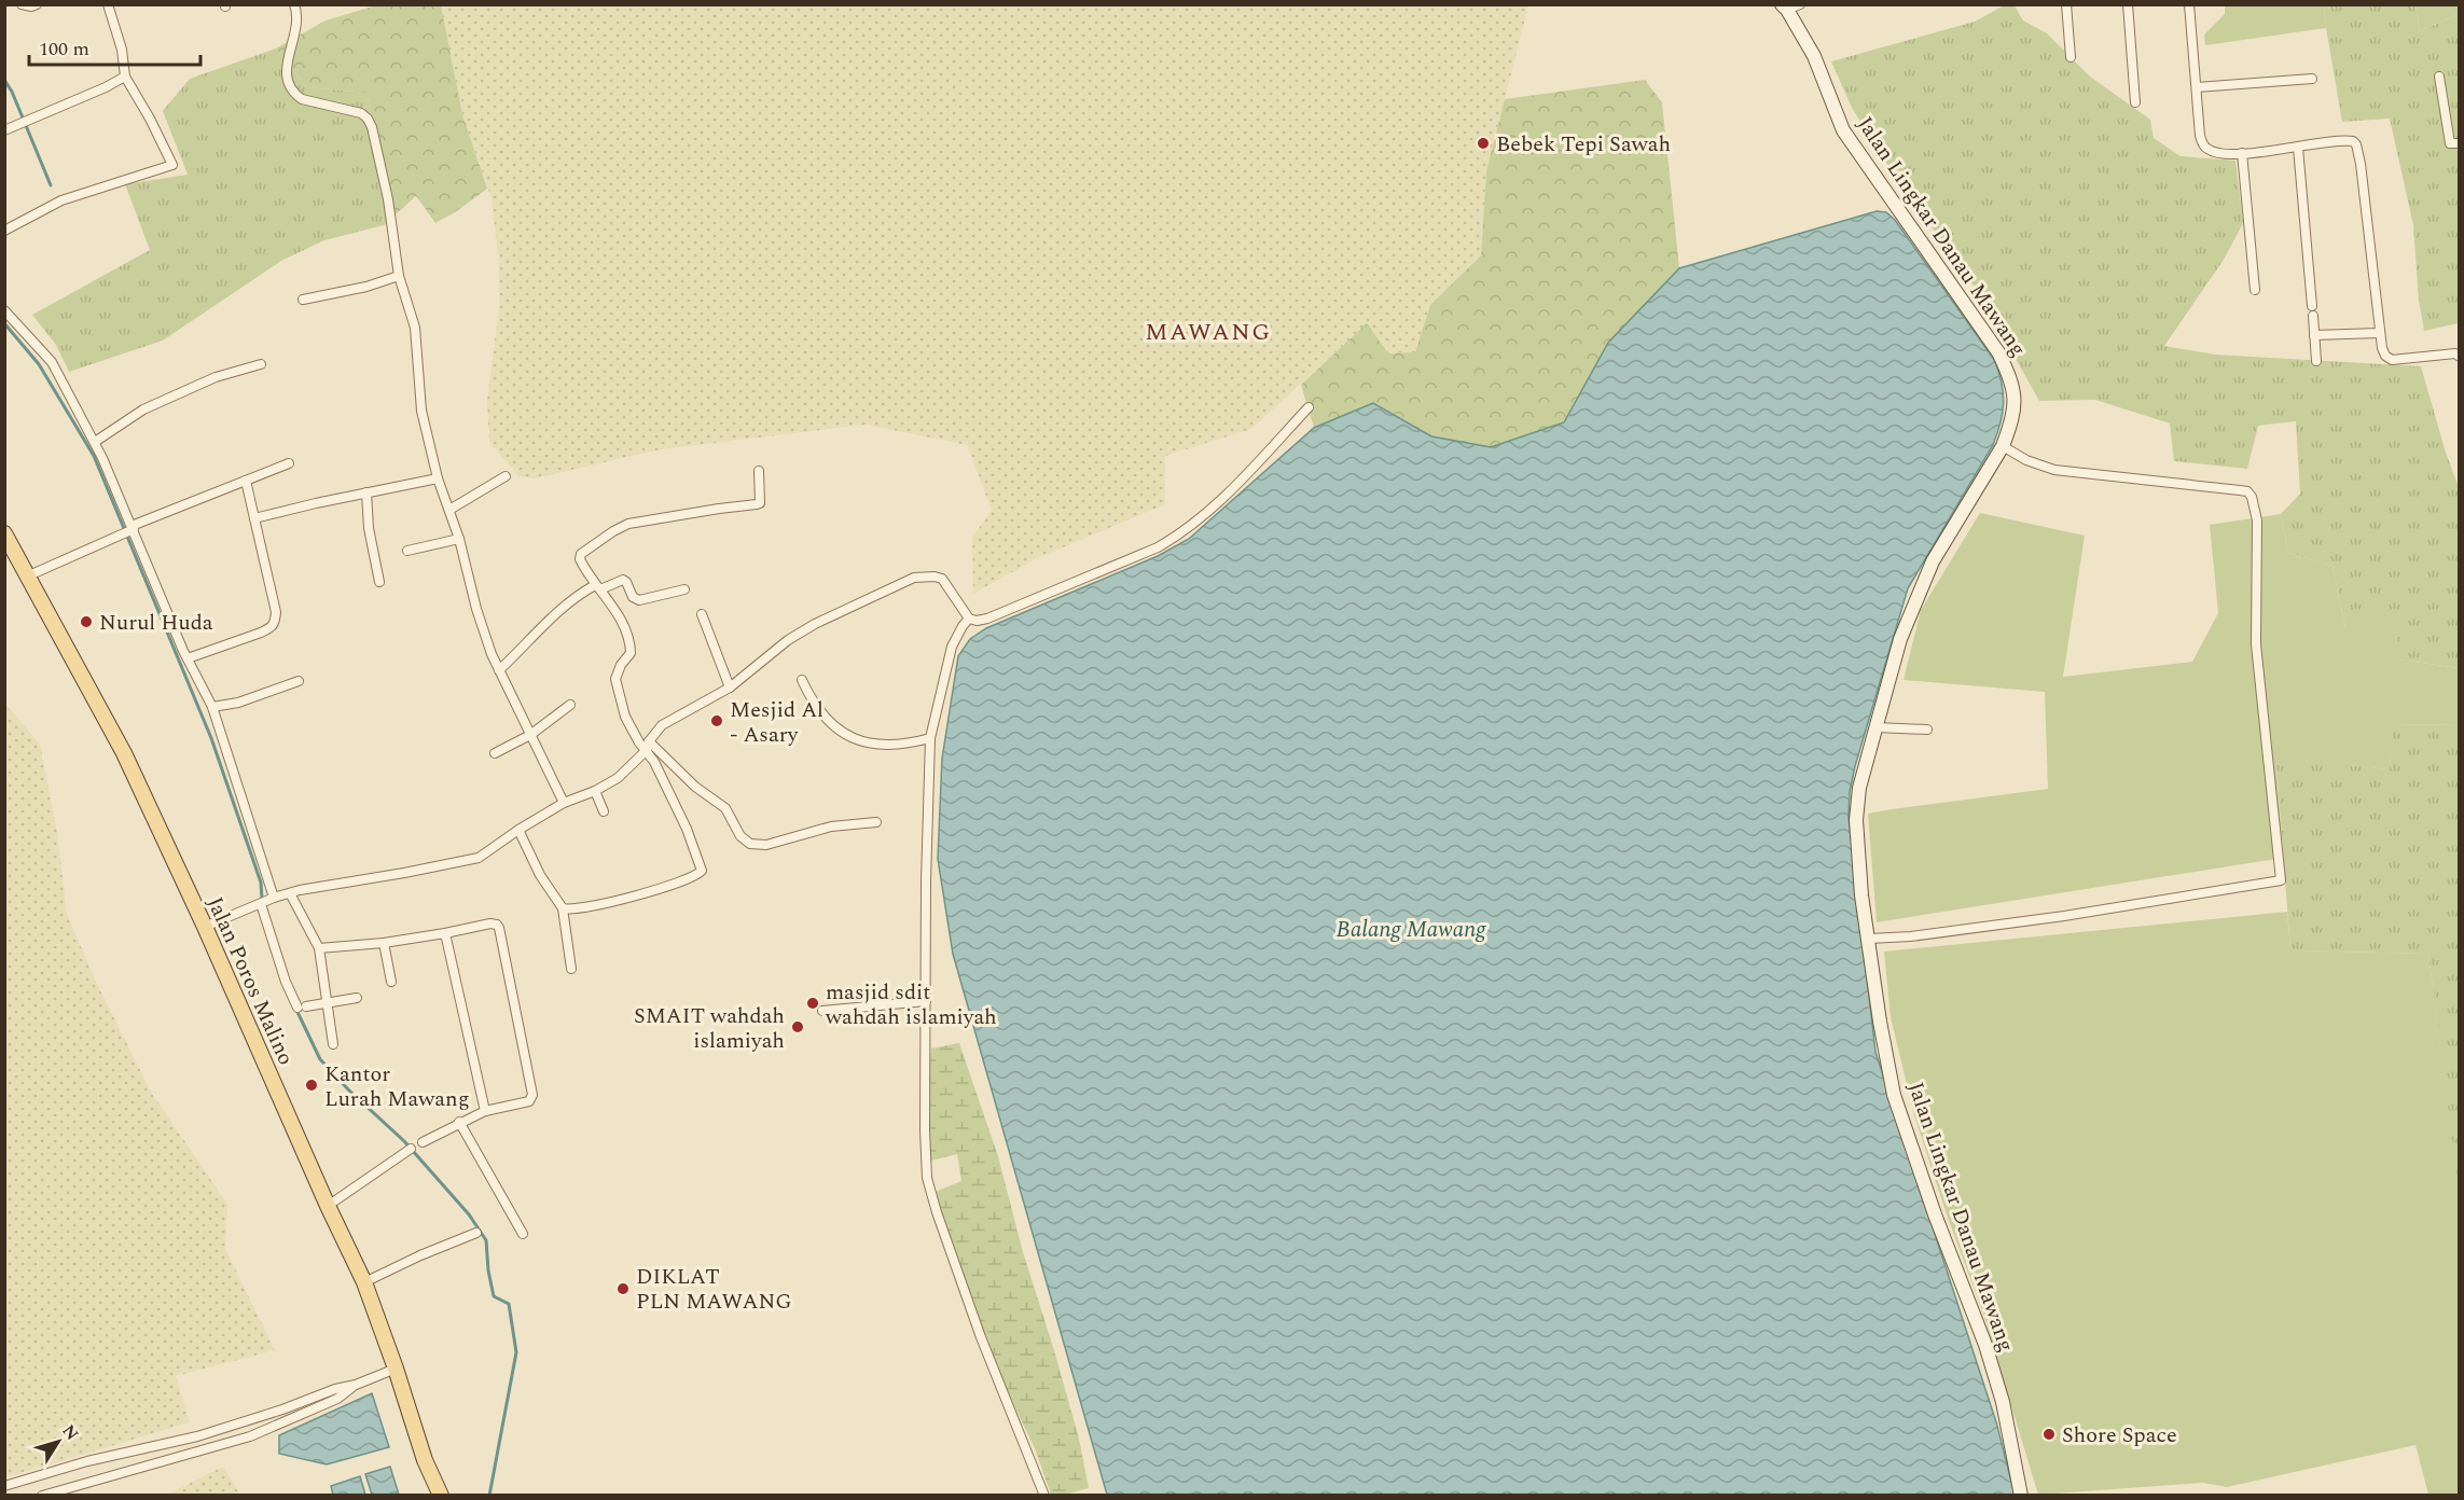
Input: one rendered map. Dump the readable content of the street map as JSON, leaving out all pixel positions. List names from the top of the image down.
{
  "streets": {
    "main road": ["Jalan Poros Malino"],
    "street": ["Jalan Lingkar Danau Mawang"]
  },
  "districts": ["MAWANG"],
  "water": ["Balang Mawang"],
  "places": [
    "Bebek Tepi Sawah",
    "Nurul Huda",
    "Mesjid Al - Asary",
    "masjid sdit wahdah islamiyah",
    "SMAIT wahdah islamiyah",
    "Kantor Lurah Mawang",
    "DIKLAT PLN MAWANG",
    "Shore Space"
  ],
  "scale_bar": "100 m",
  "north": "top right"
}
